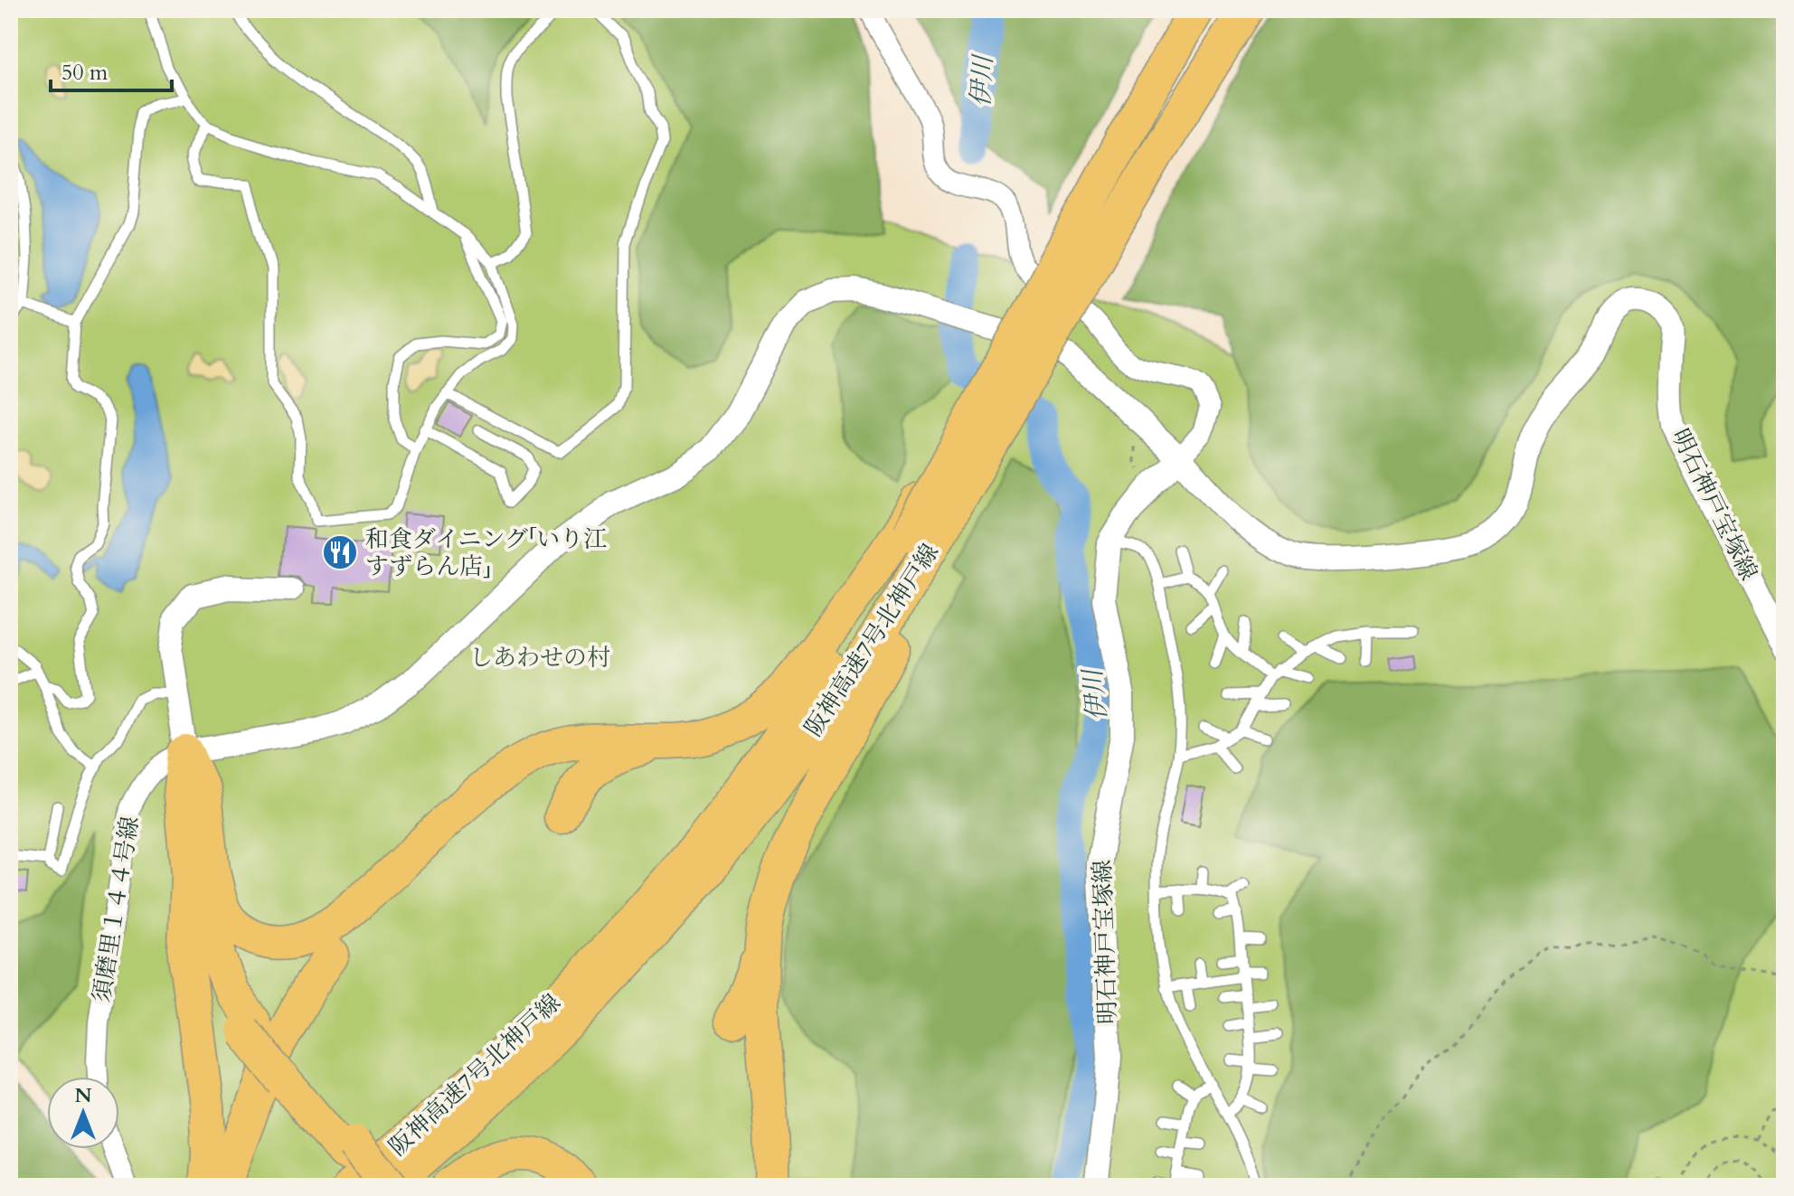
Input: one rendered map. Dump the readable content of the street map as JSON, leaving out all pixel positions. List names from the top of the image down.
{
  "streets": {
    "highway": ["阪神高速7号北神戸線"],
    "street": ["明石神戸宝塚線", "須磨里１４４号線"]
  },
  "water": ["伊川"],
  "parks": ["しあわせの村"],
  "places": {
    "restaurant": ["和食ダイニング「いり江 すずらん店」"]
  },
  "scale_bar": "50 m",
  "north": "top"
}
